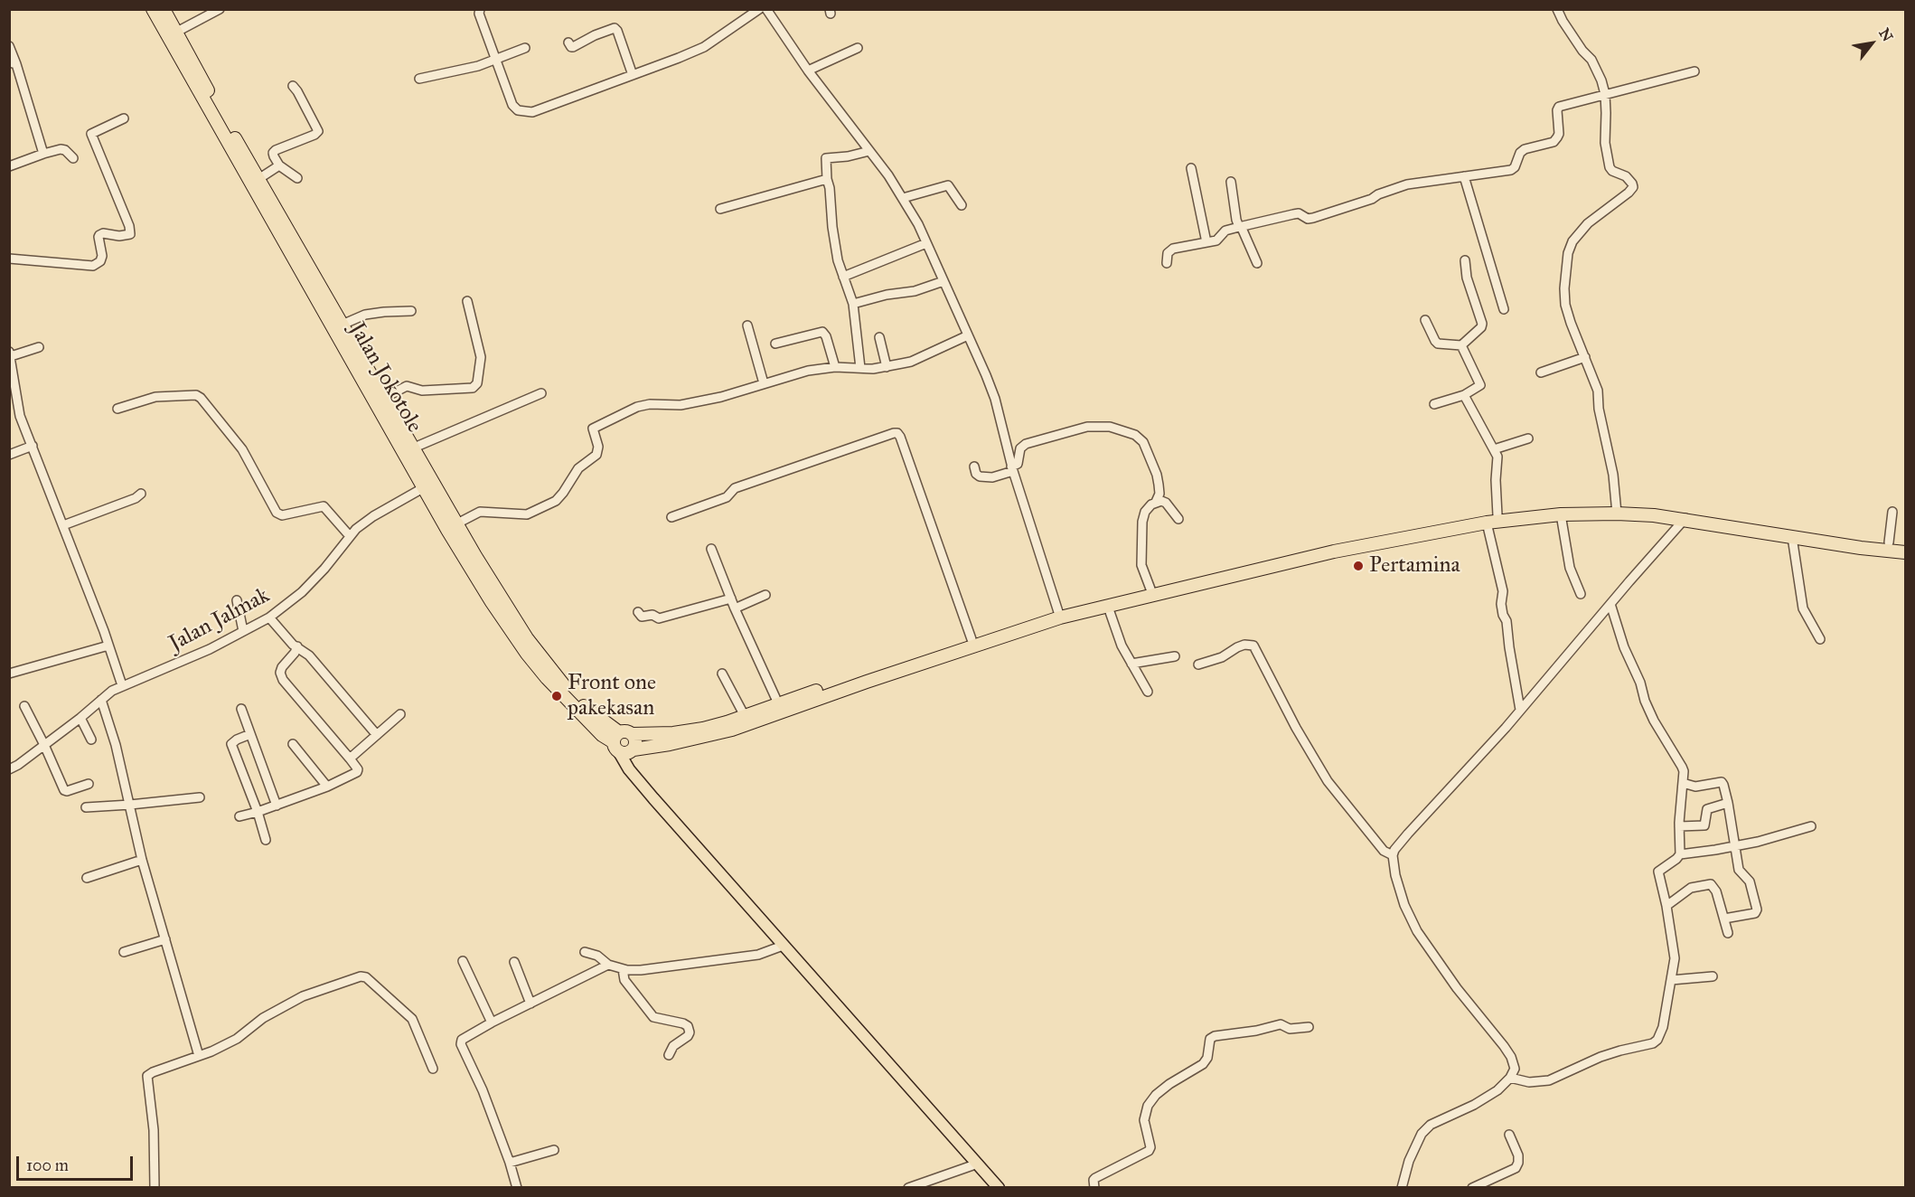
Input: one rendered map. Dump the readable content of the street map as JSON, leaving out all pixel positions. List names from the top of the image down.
{
  "streets": {
    "highway": ["Jalan Jokotole"],
    "street": ["Jalan Jalmak"]
  },
  "crossings": [
    ["Jalan Jokotole", "Jalan Jalmak"]
  ],
  "places": ["Pertamina", "Front one pakekasan"],
  "scale_bar": "100 m",
  "north": "top right"
}
